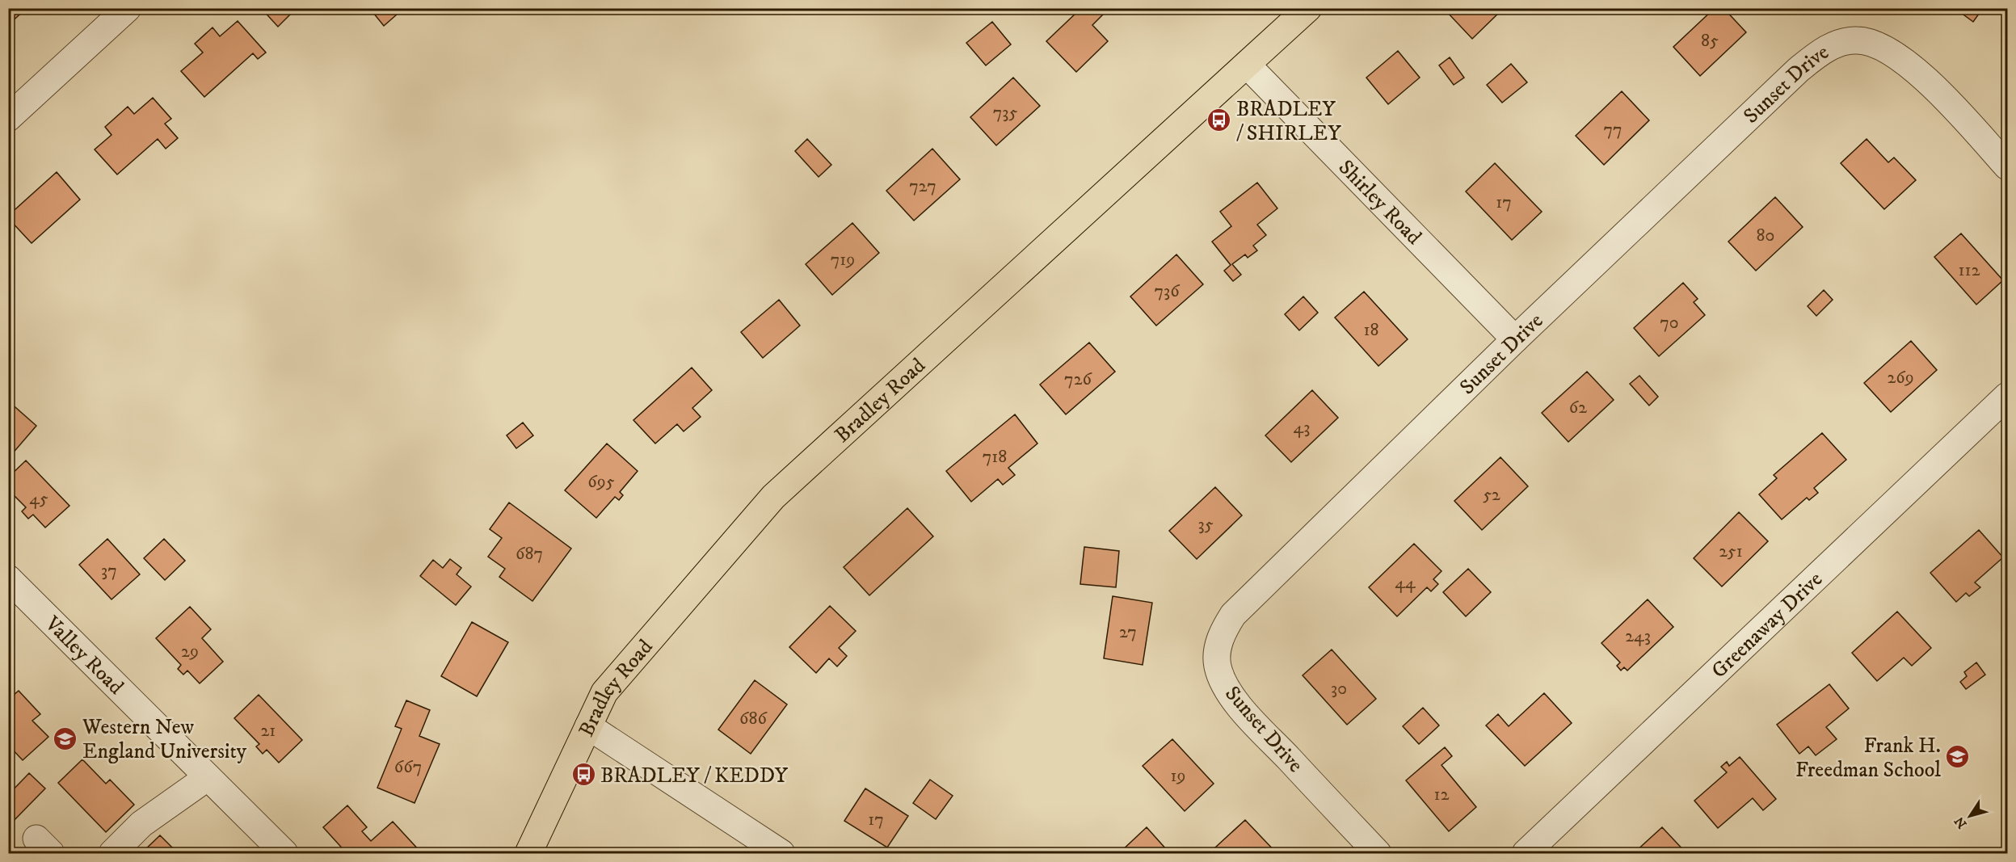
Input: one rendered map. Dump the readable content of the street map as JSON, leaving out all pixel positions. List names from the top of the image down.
{
  "streets": {
    "main road": ["Bradley Road"],
    "street": [
      "Sunset Drive",
      "Shirley Road",
      "Greenaway Drive",
      "Valley Road"
    ]
  },
  "crossings": [
    ["Sunset Drive", "Shirley Road"],
    ["Shirley Road", "Bradley Road"]
  ],
  "places": {
    "bus stop": ["BRADLEY / SHIRLEY", "BRADLEY / KEDDY"],
    "school or university": ["Western New England University", "Frank H. Freedman School"]
  },
  "house_numbers": [
    "85",
    "735",
    "77",
    "727",
    "17",
    "80",
    "719",
    "112",
    "736",
    "70",
    "18",
    "269",
    "726",
    "62",
    "43",
    "718",
    "695",
    "52",
    "45",
    "35",
    "251",
    "687",
    "37",
    "44",
    "27",
    "243",
    "29",
    "30",
    "686",
    "21",
    "667",
    "19",
    "12",
    "17"
  ],
  "north": "bottom left"
}
